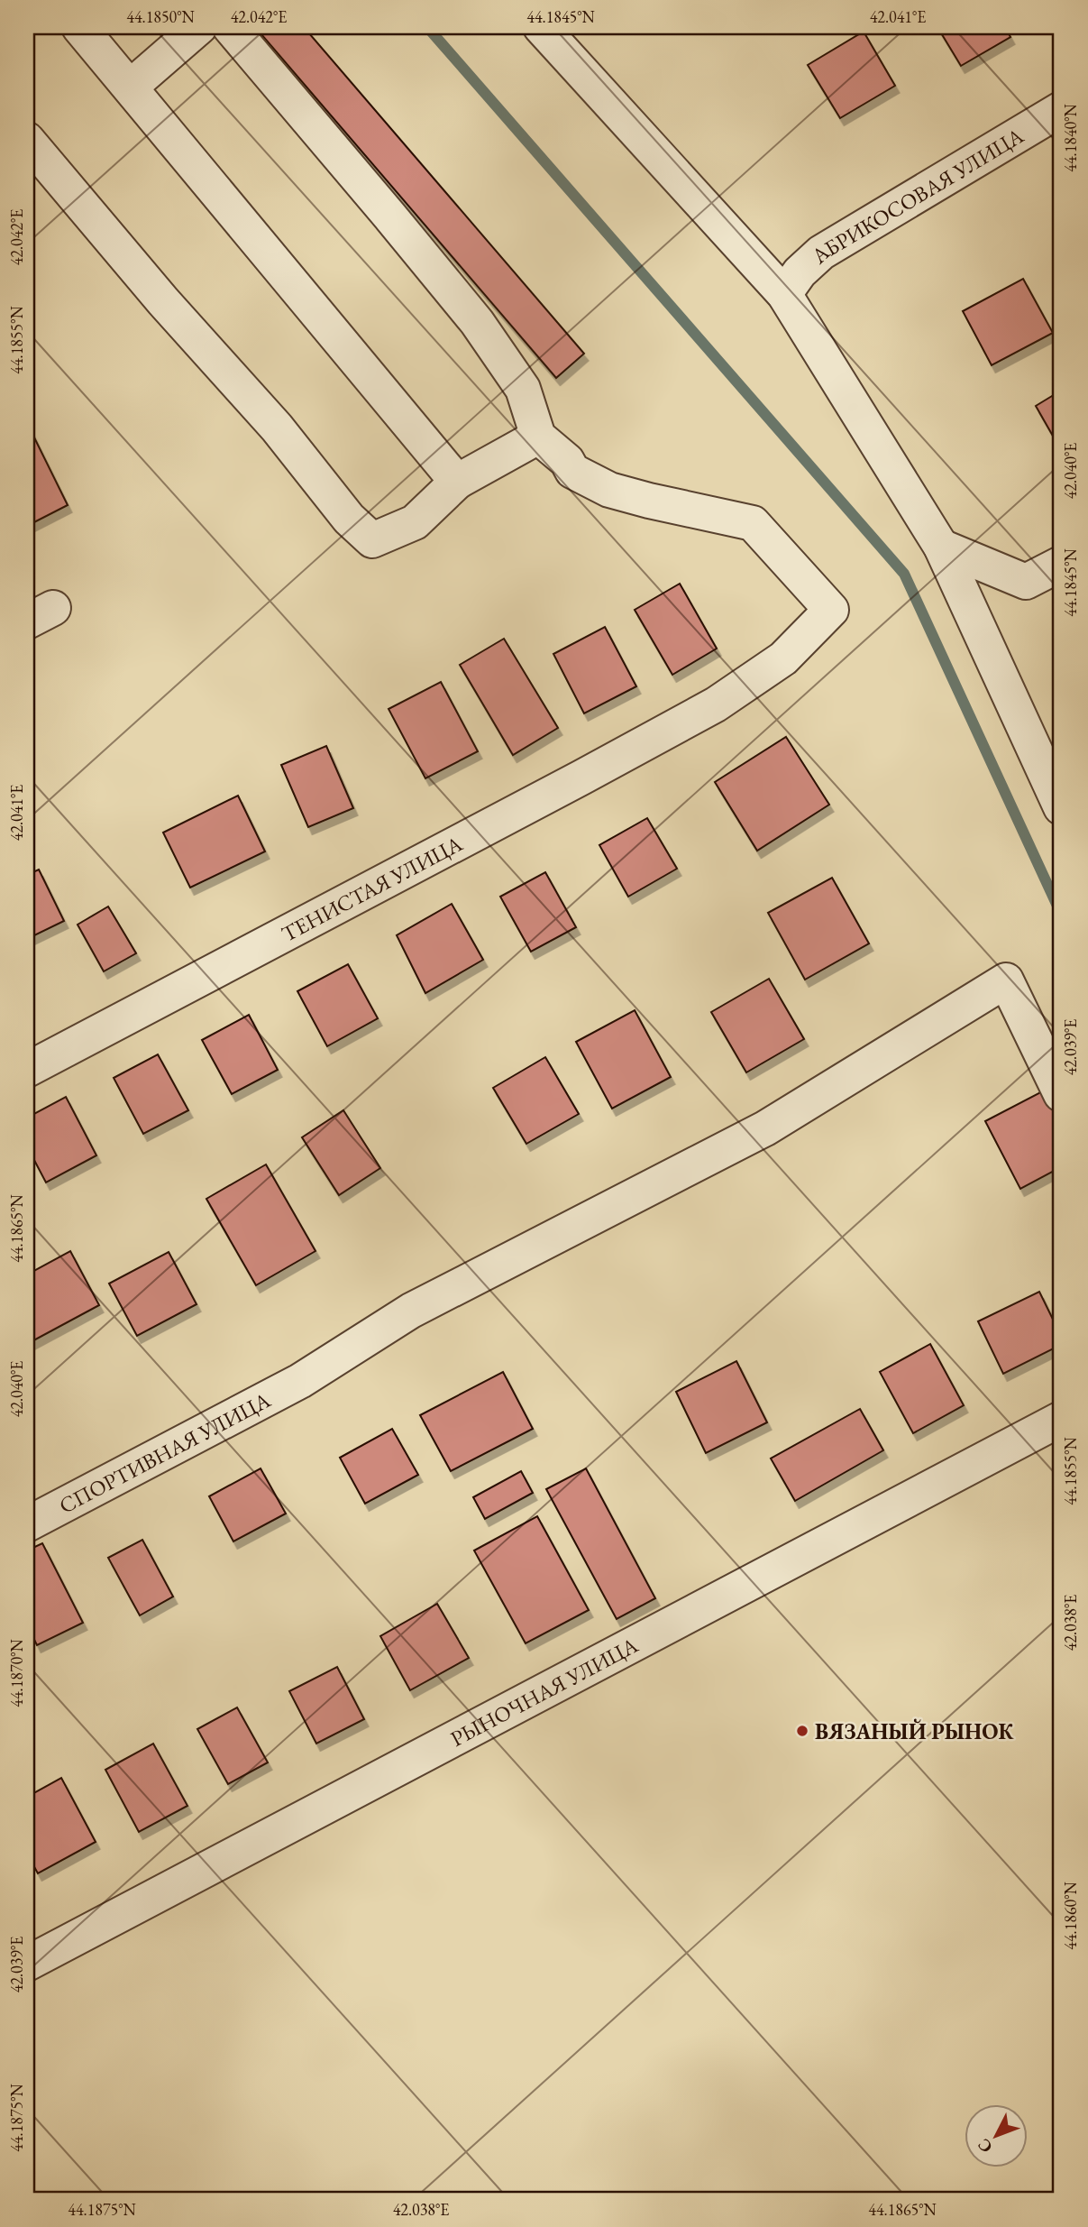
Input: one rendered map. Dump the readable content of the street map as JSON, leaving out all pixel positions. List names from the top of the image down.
{
  "streets": {
    "street": [
      "АБРИКОСОВАЯ УЛИЦА",
      "ТЕНИСТАЯ УЛИЦА",
      "СПОРТИВНАЯ УЛИЦА",
      "РЫНОЧНАЯ УЛИЦА"
    ]
  },
  "places": ["ВЯЗАНЫЙ РЫНОК"],
  "north": "bottom left",
  "coordinates": [
    "44.1850°N",
    "42.042°E",
    "44.1845°N",
    "42.041°E",
    "44.1840°N",
    "44.1855°N",
    "42.040°E",
    "42.039°E",
    "44.1865°N",
    "42.038°E",
    "44.1870°N",
    "44.1860°N",
    "44.1875°N"
  ]
}
